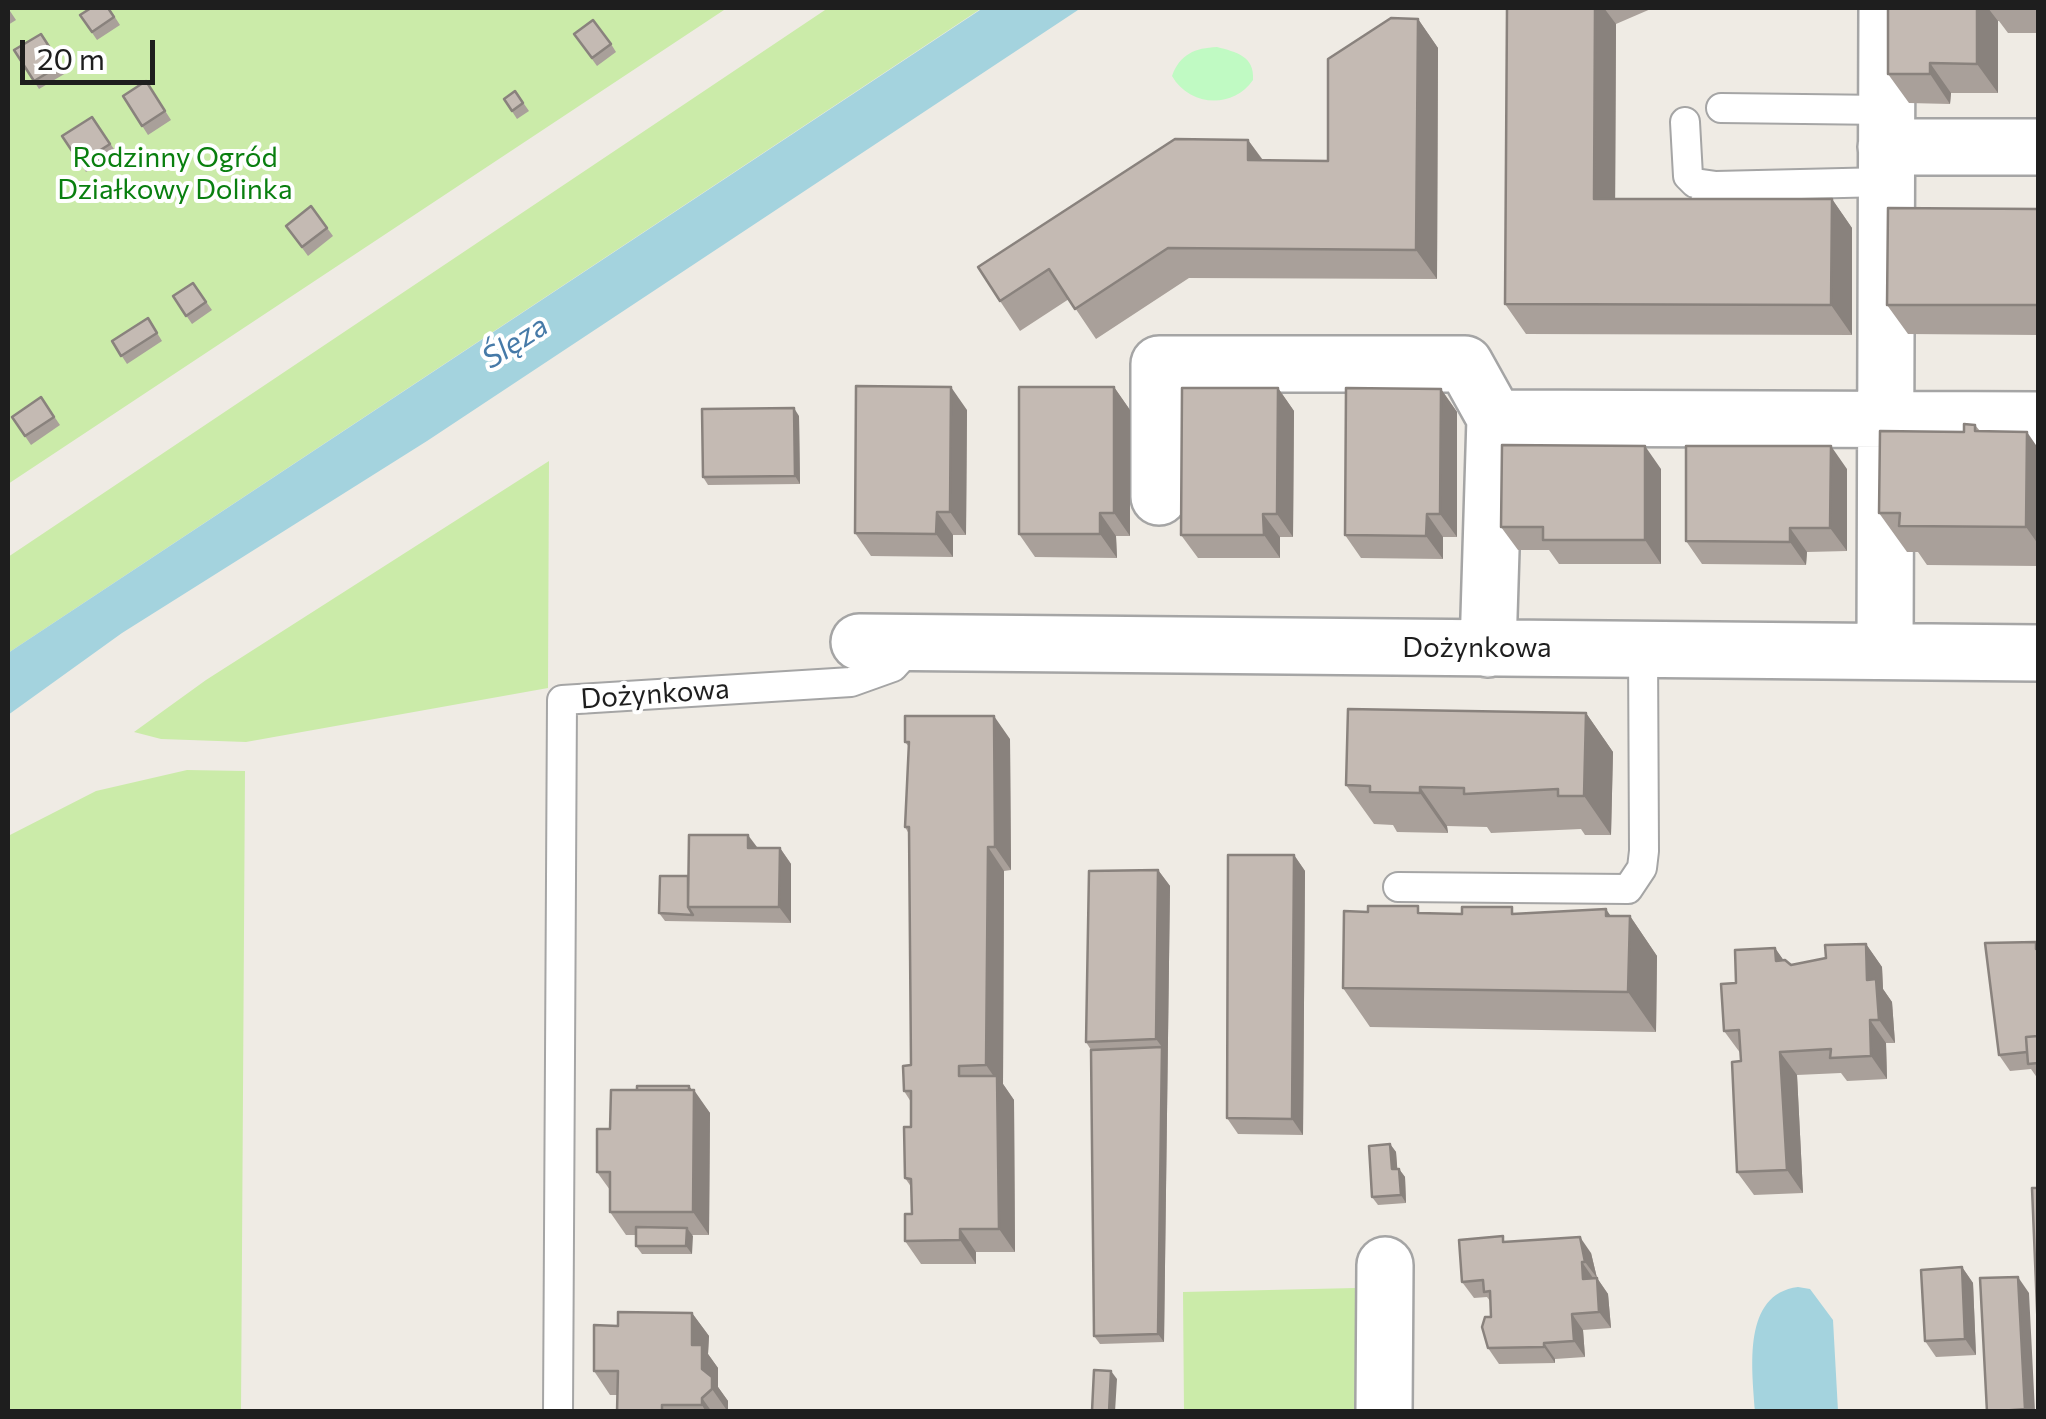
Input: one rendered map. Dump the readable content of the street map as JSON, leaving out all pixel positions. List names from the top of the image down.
{
  "streets": {
    "street": ["Dożynkowa"]
  },
  "water": ["Ślęza"],
  "parks": ["Rodzinny Ogród Działkowy Dolinka"],
  "scale_bar": "20 m"
}
